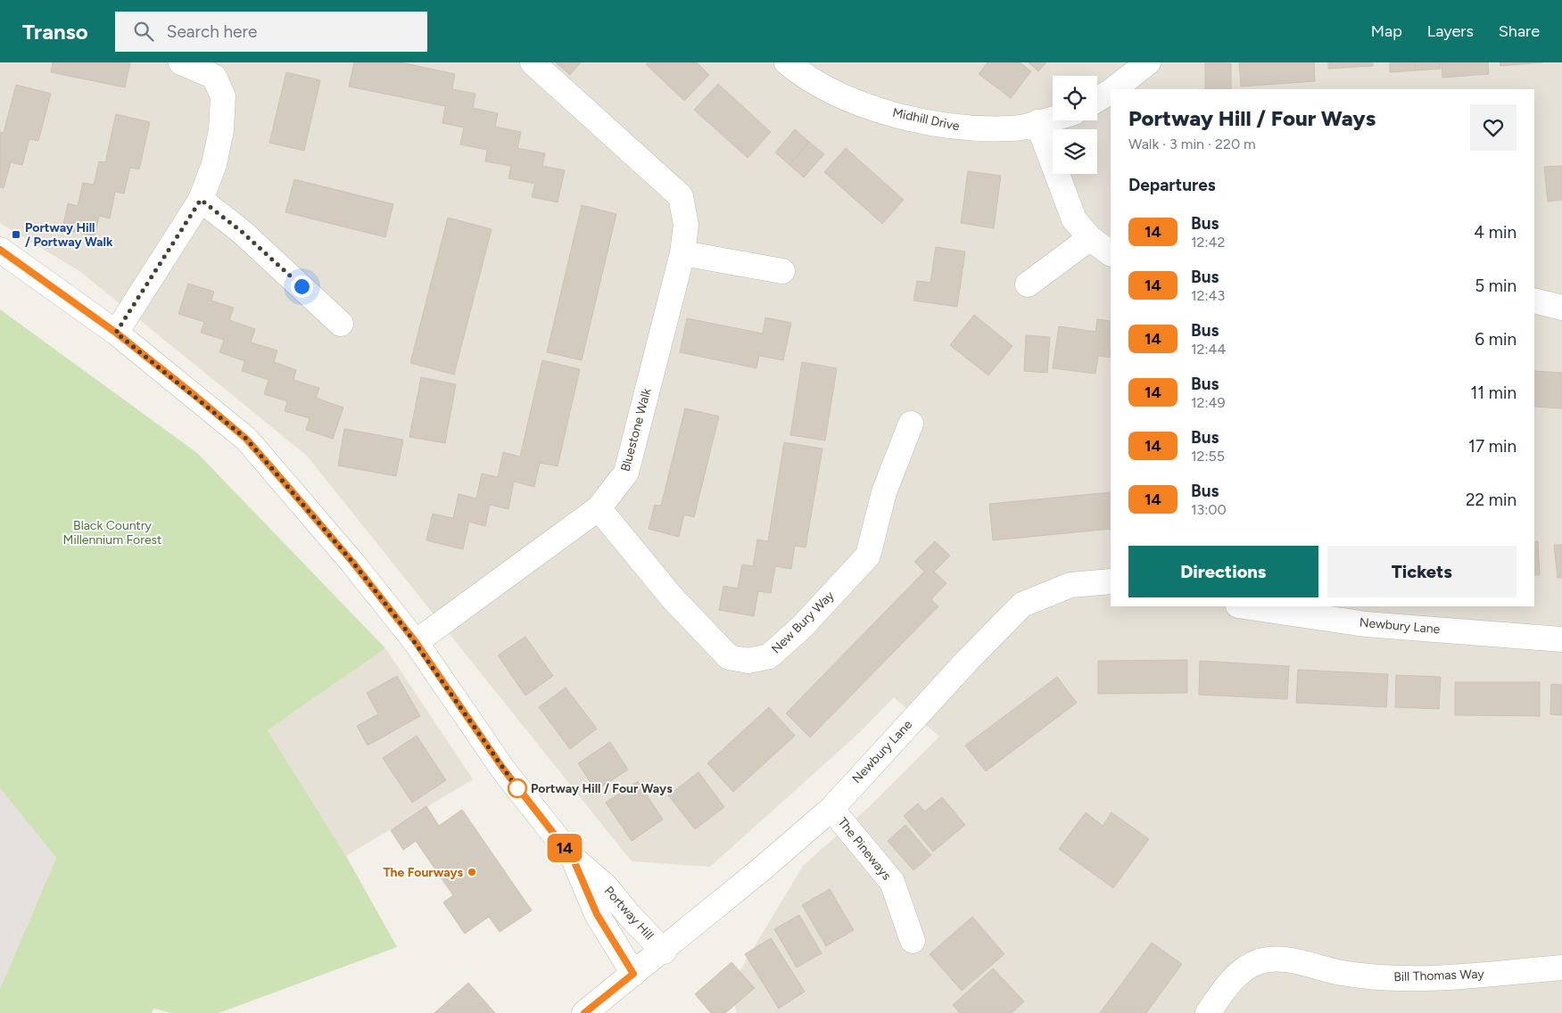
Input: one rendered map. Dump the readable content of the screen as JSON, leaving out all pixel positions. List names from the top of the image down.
{
  "streets": {
    "street": [
      "Midhill Drive",
      "Bluestone Walk",
      "New Bury Way",
      "Newbury Lane",
      "The Pineways",
      "Portway Hill",
      "Bill Thomas Way"
    ]
  },
  "crossings": [
    ["Bluestone Walk", "New Bury Way"],
    ["Bluestone Walk", "Portway Hill"],
    ["Newbury Lane", "The Pineways"],
    ["Newbury Lane", "Portway Hill"]
  ],
  "parks": ["Black Country Millennium Forest"],
  "places": {
    "transit": ["Portway Hill / Portway Walk"],
    "other": ["Portway Hill / Four Ways", "The Fourways"]
  },
  "lines": ["bus line 14"],
  "page": {
    "header": "Transo",
    "search": "Search here",
    "nav": ["Map", "Layers", "Share"],
    "on_map": "14",
    "heading": [
      ["Portway Hill / Four Ways", "Walk · 3 min · 220 m"],
      "Departures"
    ],
    "list": [
      {
        "mark": "14",
        "name": "Bus",
        "note": "12:42",
        "value": "4 min"
      },
      {
        "mark": "14",
        "name": "Bus",
        "note": "12:43",
        "value": "5 min"
      },
      {
        "mark": "14",
        "name": "Bus",
        "note": "12:44",
        "value": "6 min"
      },
      {
        "mark": "14",
        "name": "Bus",
        "note": "12:49",
        "value": "11 min"
      },
      {
        "mark": "14",
        "name": "Bus",
        "note": "12:55",
        "value": "17 min"
      },
      {
        "mark": "14",
        "name": "Bus",
        "note": "13:00",
        "value": "22 min"
      }
    ],
    "buttons": ["Directions", "Tickets"]
  }
}
